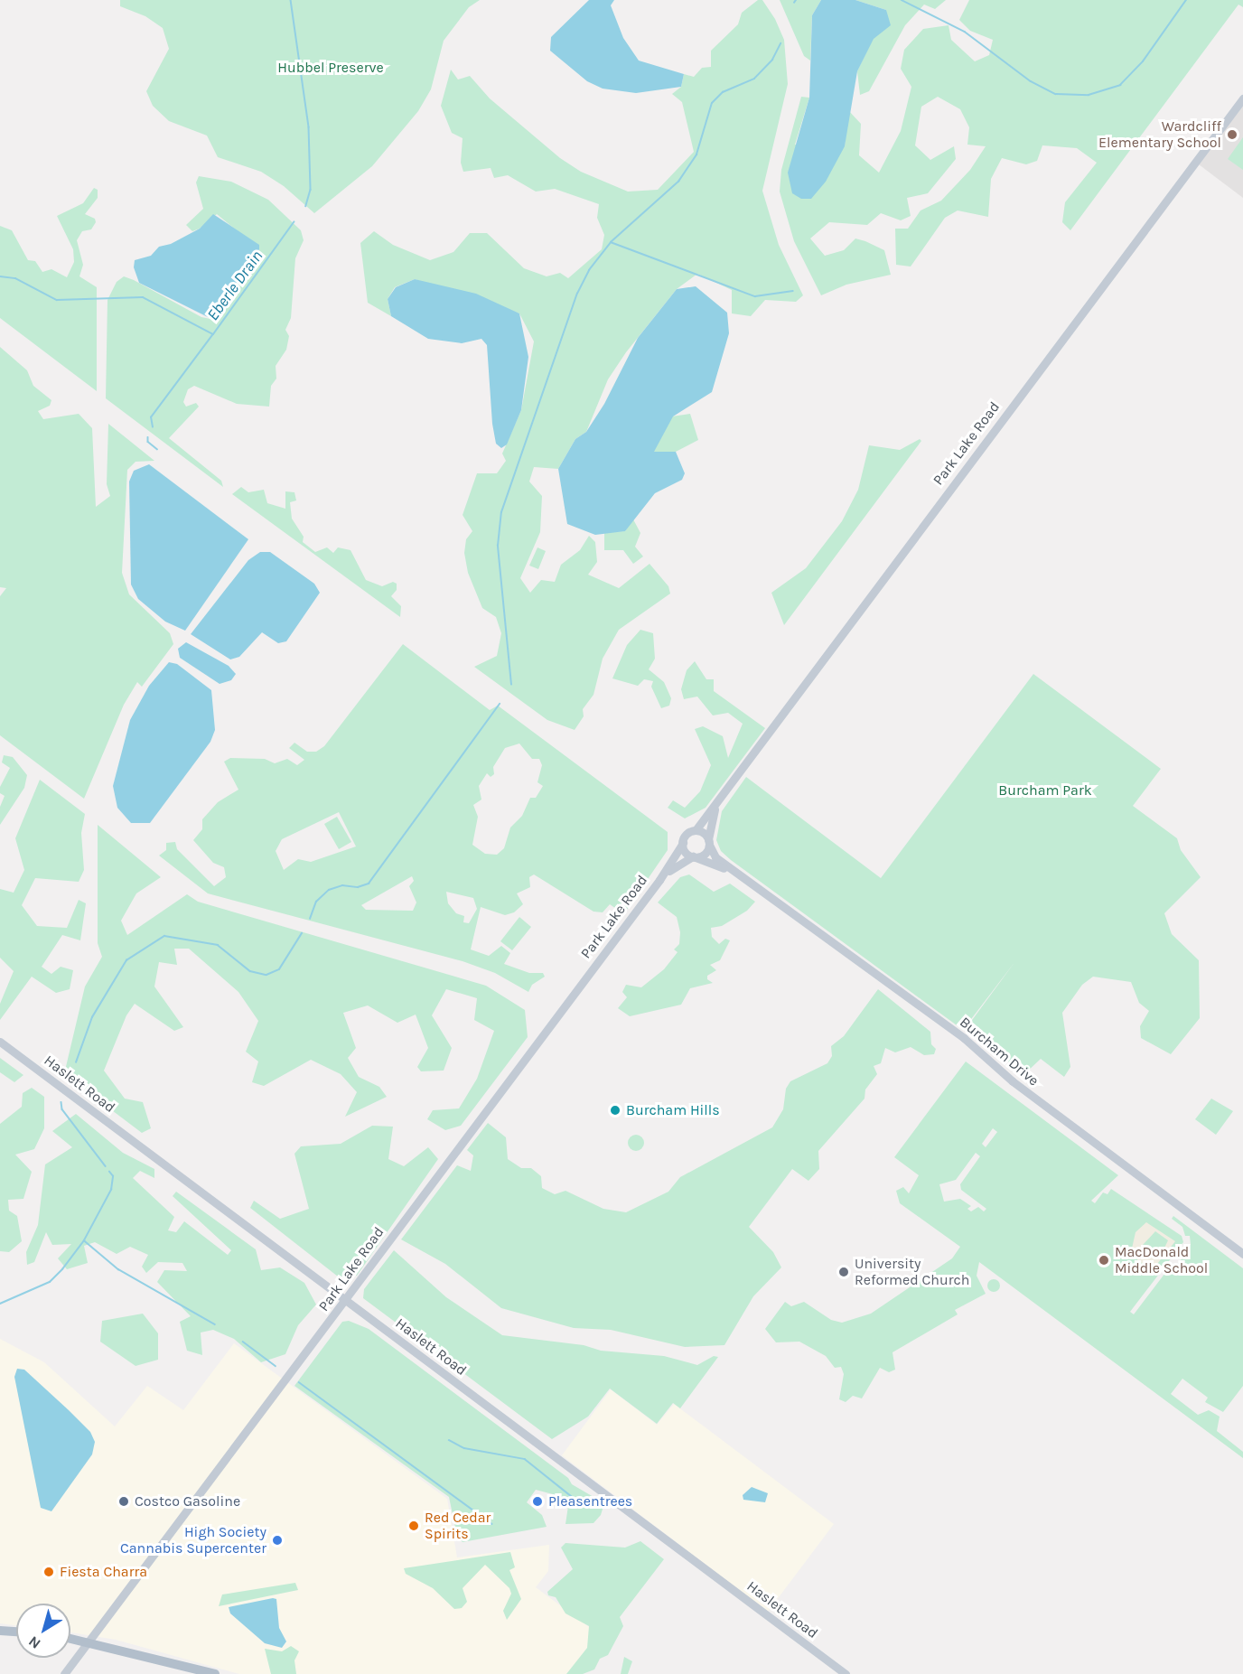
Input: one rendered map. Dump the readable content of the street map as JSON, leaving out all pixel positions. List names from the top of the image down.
{
  "streets": {
    "street": ["Park Lake Road", "Burcham Drive", "Haslett Road"]
  },
  "crossings": [
    ["Park Lake Road", "Burcham Drive"],
    ["Park Lake Road", "Haslett Road"]
  ],
  "water": ["Eberle Drain"],
  "parks": ["Hubbel Preserve", "Burcham Park"],
  "places": [
    "Wardcliff Elementary School",
    "Burcham Hills",
    "MacDonald Middle School",
    "University Reformed Church",
    "Costco Gasoline",
    "Pleasentrees",
    "Red Cedar Spirits",
    "High Society Cannabis Supercenter",
    "Fiesta Charra"
  ],
  "north": "bottom left"
}
